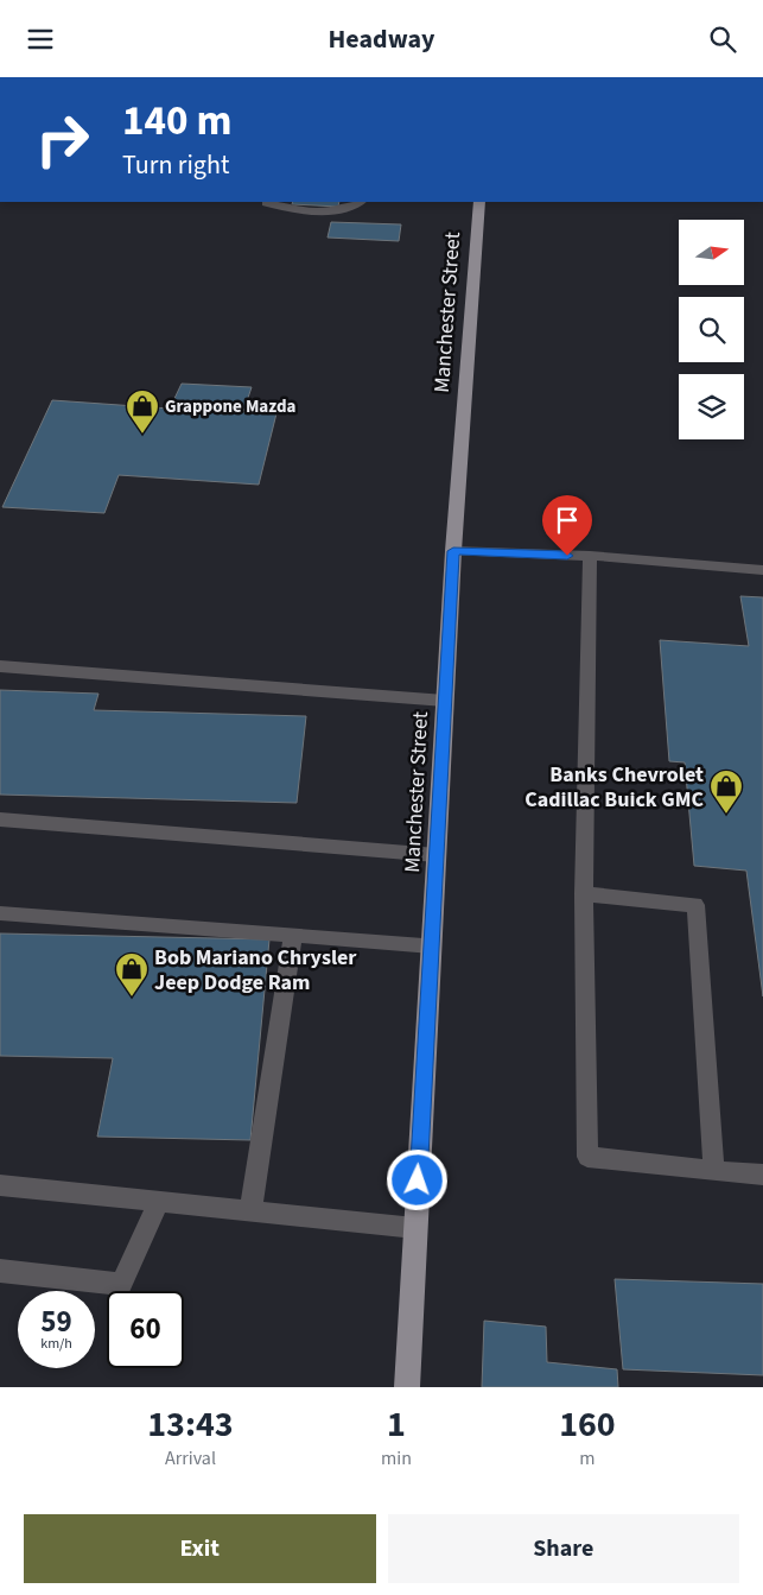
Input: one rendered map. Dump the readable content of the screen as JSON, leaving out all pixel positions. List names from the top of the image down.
{
  "streets": {
    "main road": ["Manchester Street"]
  },
  "places": {
    "shop": ["Grappone Mazda", "Banks Chevrolet Cadillac Buick GMC", "Bob Mariano Chrysler Jeep Dodge Ram"]
  },
  "north": "right",
  "page": {
    "header": "Headway",
    "turn": ["140 m", "Turn right"],
    "speed": "59 km/h",
    "limit": "60",
    "eta": [
      "13:43",
      "Arrival",
      "1",
      "min",
      "160",
      "m"
    ],
    "buttons": ["Exit", "Share"]
  }
}
